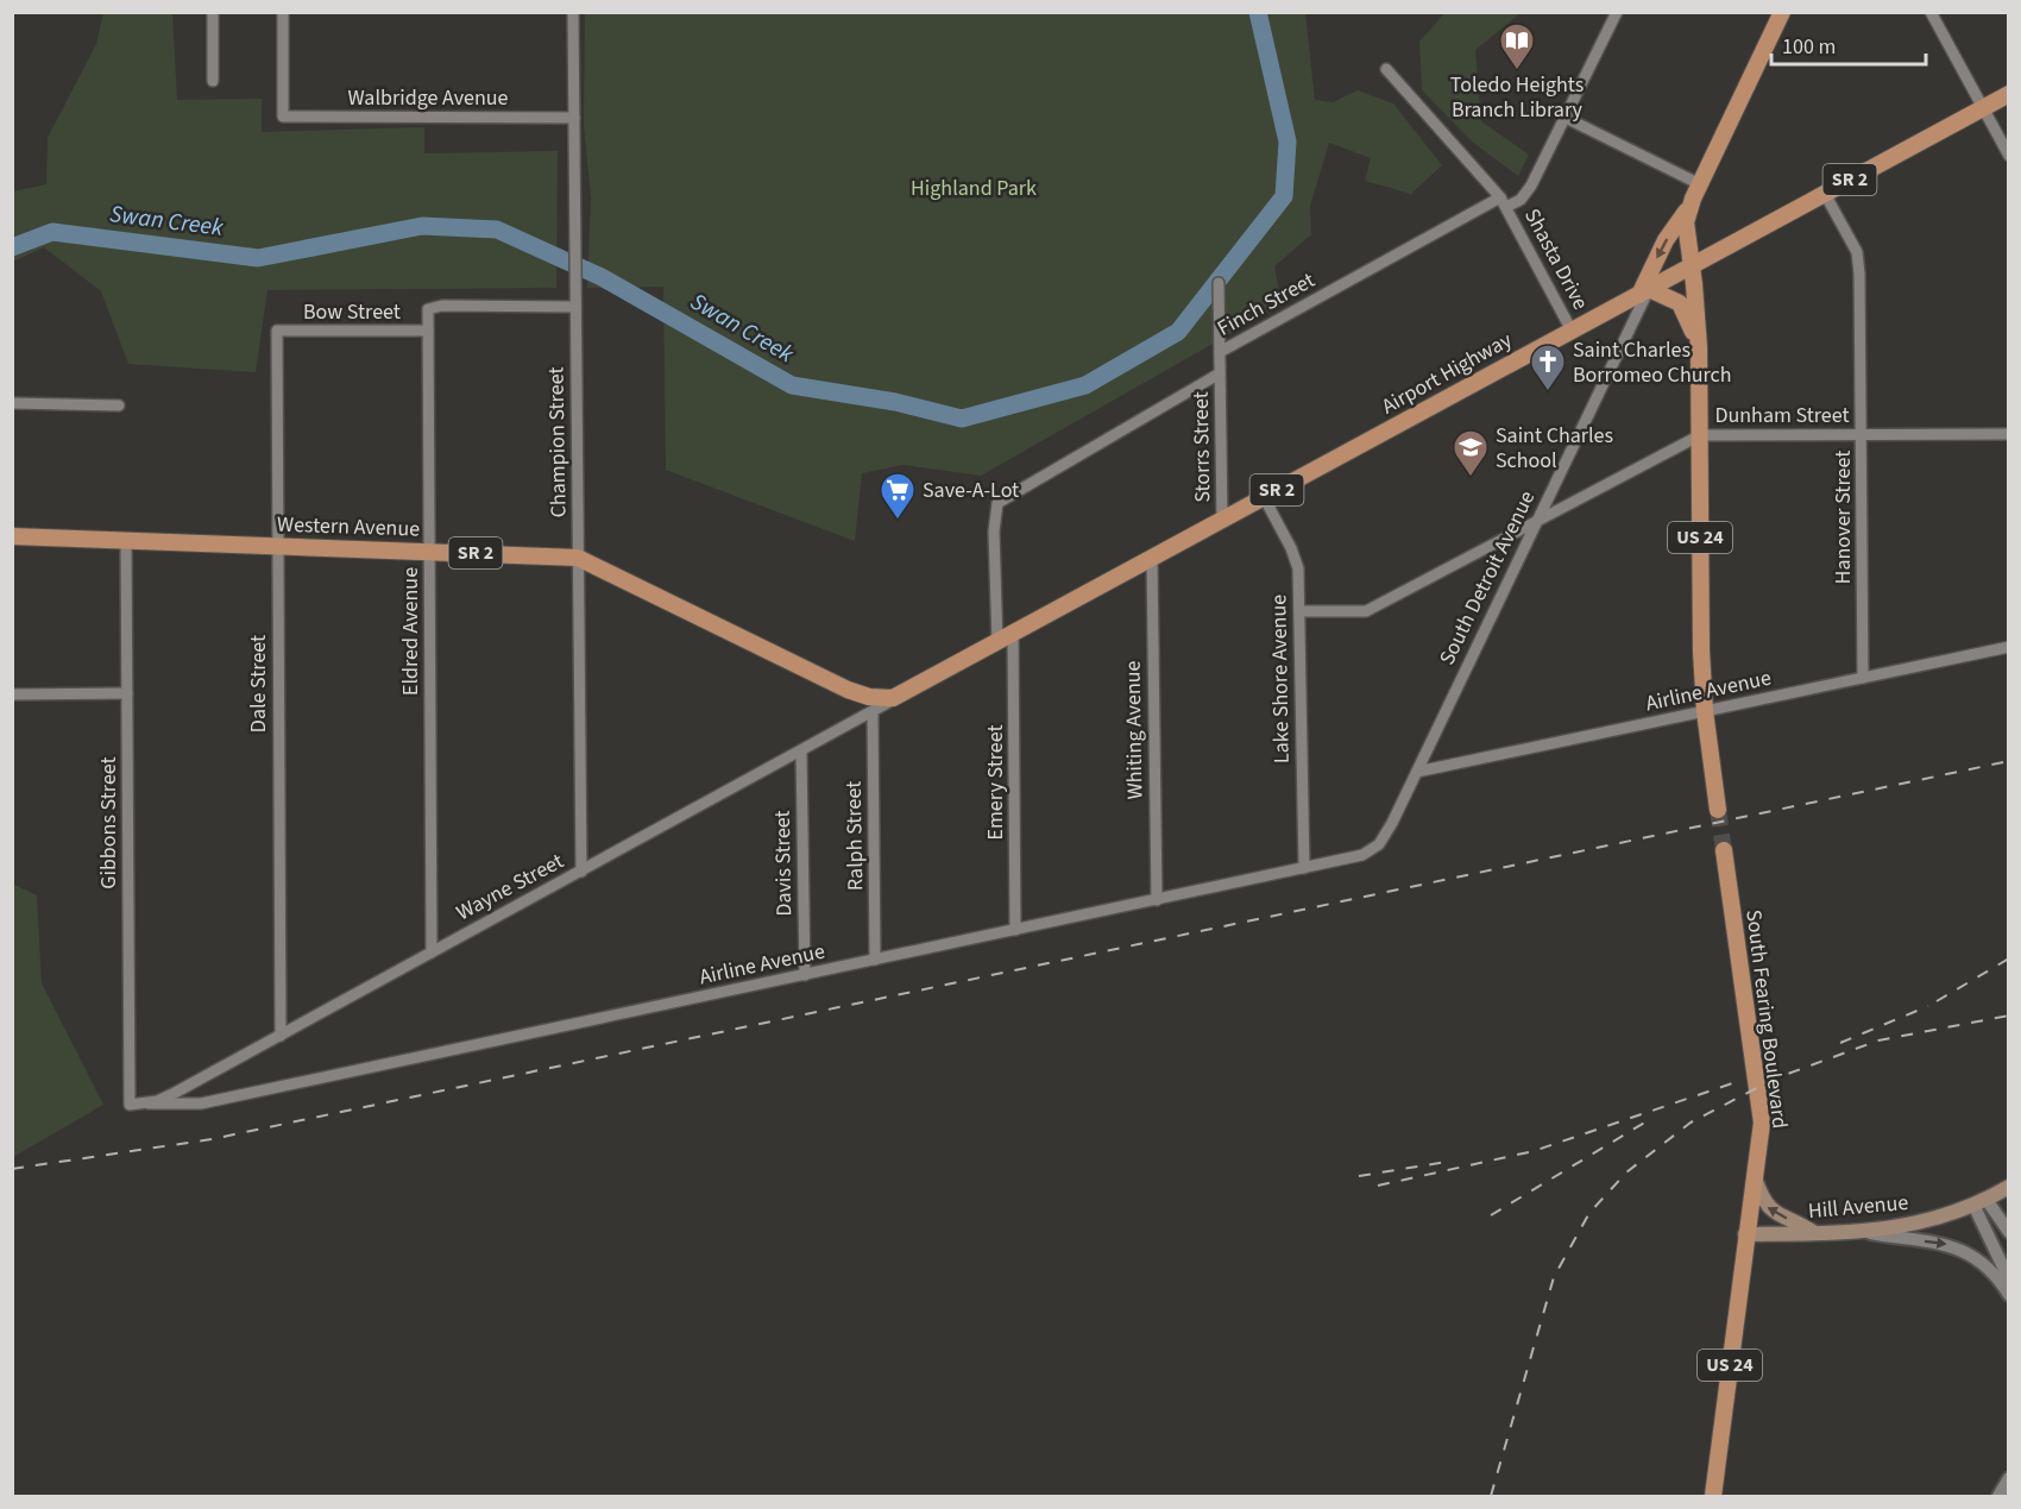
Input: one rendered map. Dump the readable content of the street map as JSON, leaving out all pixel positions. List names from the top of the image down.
{
  "streets": {
    "main road": [
      "SR 2",
      "Airport Highway",
      "Western Avenue",
      "US 24",
      "South Fearing Boulevard",
      "Hill Avenue"
    ],
    "street": [
      "Walbridge Avenue",
      "Shasta Drive",
      "Finch Street",
      "Bow Street",
      "Dunham Street",
      "Champion Street",
      "Storrs Street",
      "Hanover Street",
      "South Detroit Avenue",
      "Eldred Avenue",
      "Lake Shore Avenue",
      "Dale Street",
      "Airline Avenue",
      "Whiting Avenue",
      "Emery Street",
      "Gibbons Street",
      "Ralph Street",
      "Davis Street",
      "Wayne Street"
    ]
  },
  "crossings": [
    ["Walbridge Avenue", "Champion Street"],
    ["Shasta Drive", "Finch Street"],
    ["Shasta Drive", "Airport Highway"],
    ["Finch Street", "Storrs Street"],
    ["Bow Street", "Champion Street"],
    ["Bow Street", "Eldred Avenue"],
    ["Bow Street", "Dale Street"],
    ["Airport Highway", "Storrs Street"],
    ["Airport Highway", "Hanover Street"],
    ["Airport Highway", "Western Avenue"],
    ["Airport Highway", "US 24"],
    ["Airport Highway", "South Detroit Avenue"],
    ["Airport Highway", "Lake Shore Avenue"],
    ["Airport Highway", "Whiting Avenue"],
    ["Airport Highway", "Emery Street"],
    ["Airport Highway", "Wayne Street"],
    ["Dunham Street", "Hanover Street"],
    ["Dunham Street", "US 24"],
    ["Dunham Street", "South Detroit Avenue"],
    ["Dunham Street", "Lake Shore Avenue"],
    ["Champion Street", "Western Avenue"],
    ["Champion Street", "Wayne Street"],
    ["Hanover Street", "Airline Avenue"],
    ["Western Avenue", "Eldred Avenue"],
    ["Western Avenue", "Dale Street"],
    ["Western Avenue", "Gibbons Street"],
    ["Western Avenue", "Wayne Street"],
    ["US 24", "Airline Avenue"],
    ["US 24", "South Fearing Boulevard"],
    ["US 24", "Hill Avenue"],
    ["South Detroit Avenue", "Airline Avenue"],
    ["Eldred Avenue", "Wayne Street"],
    ["Lake Shore Avenue", "Airline Avenue"],
    ["Dale Street", "Wayne Street"],
    ["Airline Avenue", "Whiting Avenue"],
    ["Airline Avenue", "Emery Street"],
    ["Airline Avenue", "Ralph Street"],
    ["Airline Avenue", "Davis Street"],
    ["Airline Avenue", "Wayne Street"],
    ["Gibbons Street", "Wayne Street"],
    ["Ralph Street", "Wayne Street"],
    ["Davis Street", "Wayne Street"],
    ["South Fearing Boulevard", "Hill Avenue"]
  ],
  "water": ["Swan Creek"],
  "parks": ["Highland Park"],
  "places": {
    "library": ["Toledo Heights Branch Library"],
    "church": ["Saint Charles Borromeo Church"],
    "school or university": ["Saint Charles School"],
    "supermarket": ["Save-A-Lot"]
  },
  "scale_bar": "100 m"
}
